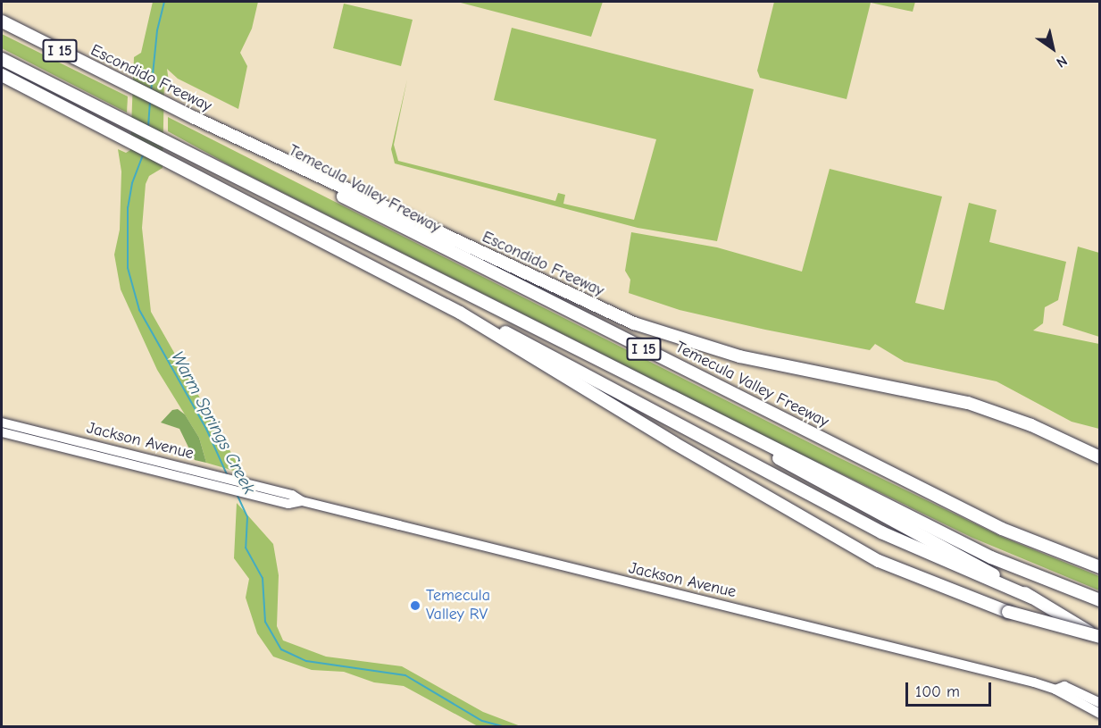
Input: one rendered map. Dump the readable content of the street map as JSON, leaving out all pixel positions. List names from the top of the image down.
{
  "streets": {
    "highway": ["I 15", "Escondido Freeway", "Temecula Valley Freeway"],
    "main road": ["Jackson Avenue"]
  },
  "crossings": [
    ["Escondido Freeway", "Temecula Valley Freeway"]
  ],
  "water": ["Warm Springs Creek"],
  "places": ["Temecula Valley RV"],
  "scale_bar": "100 m",
  "north": "bottom right"
}
